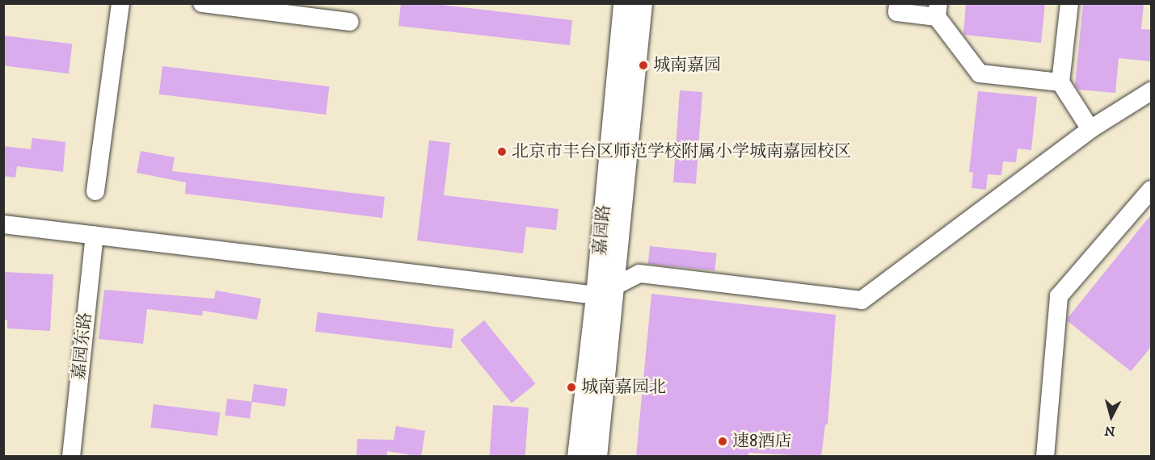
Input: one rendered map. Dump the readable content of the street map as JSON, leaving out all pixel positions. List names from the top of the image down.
{
  "streets": {
    "main road": ["嘉园路"],
    "street": ["嘉园东路"]
  },
  "places": [
    "城南嘉园",
    "北京市丰台区师范学校附属小学城南嘉园校区",
    "城南嘉园北",
    "速8酒店"
  ],
  "north": "bottom"
}
